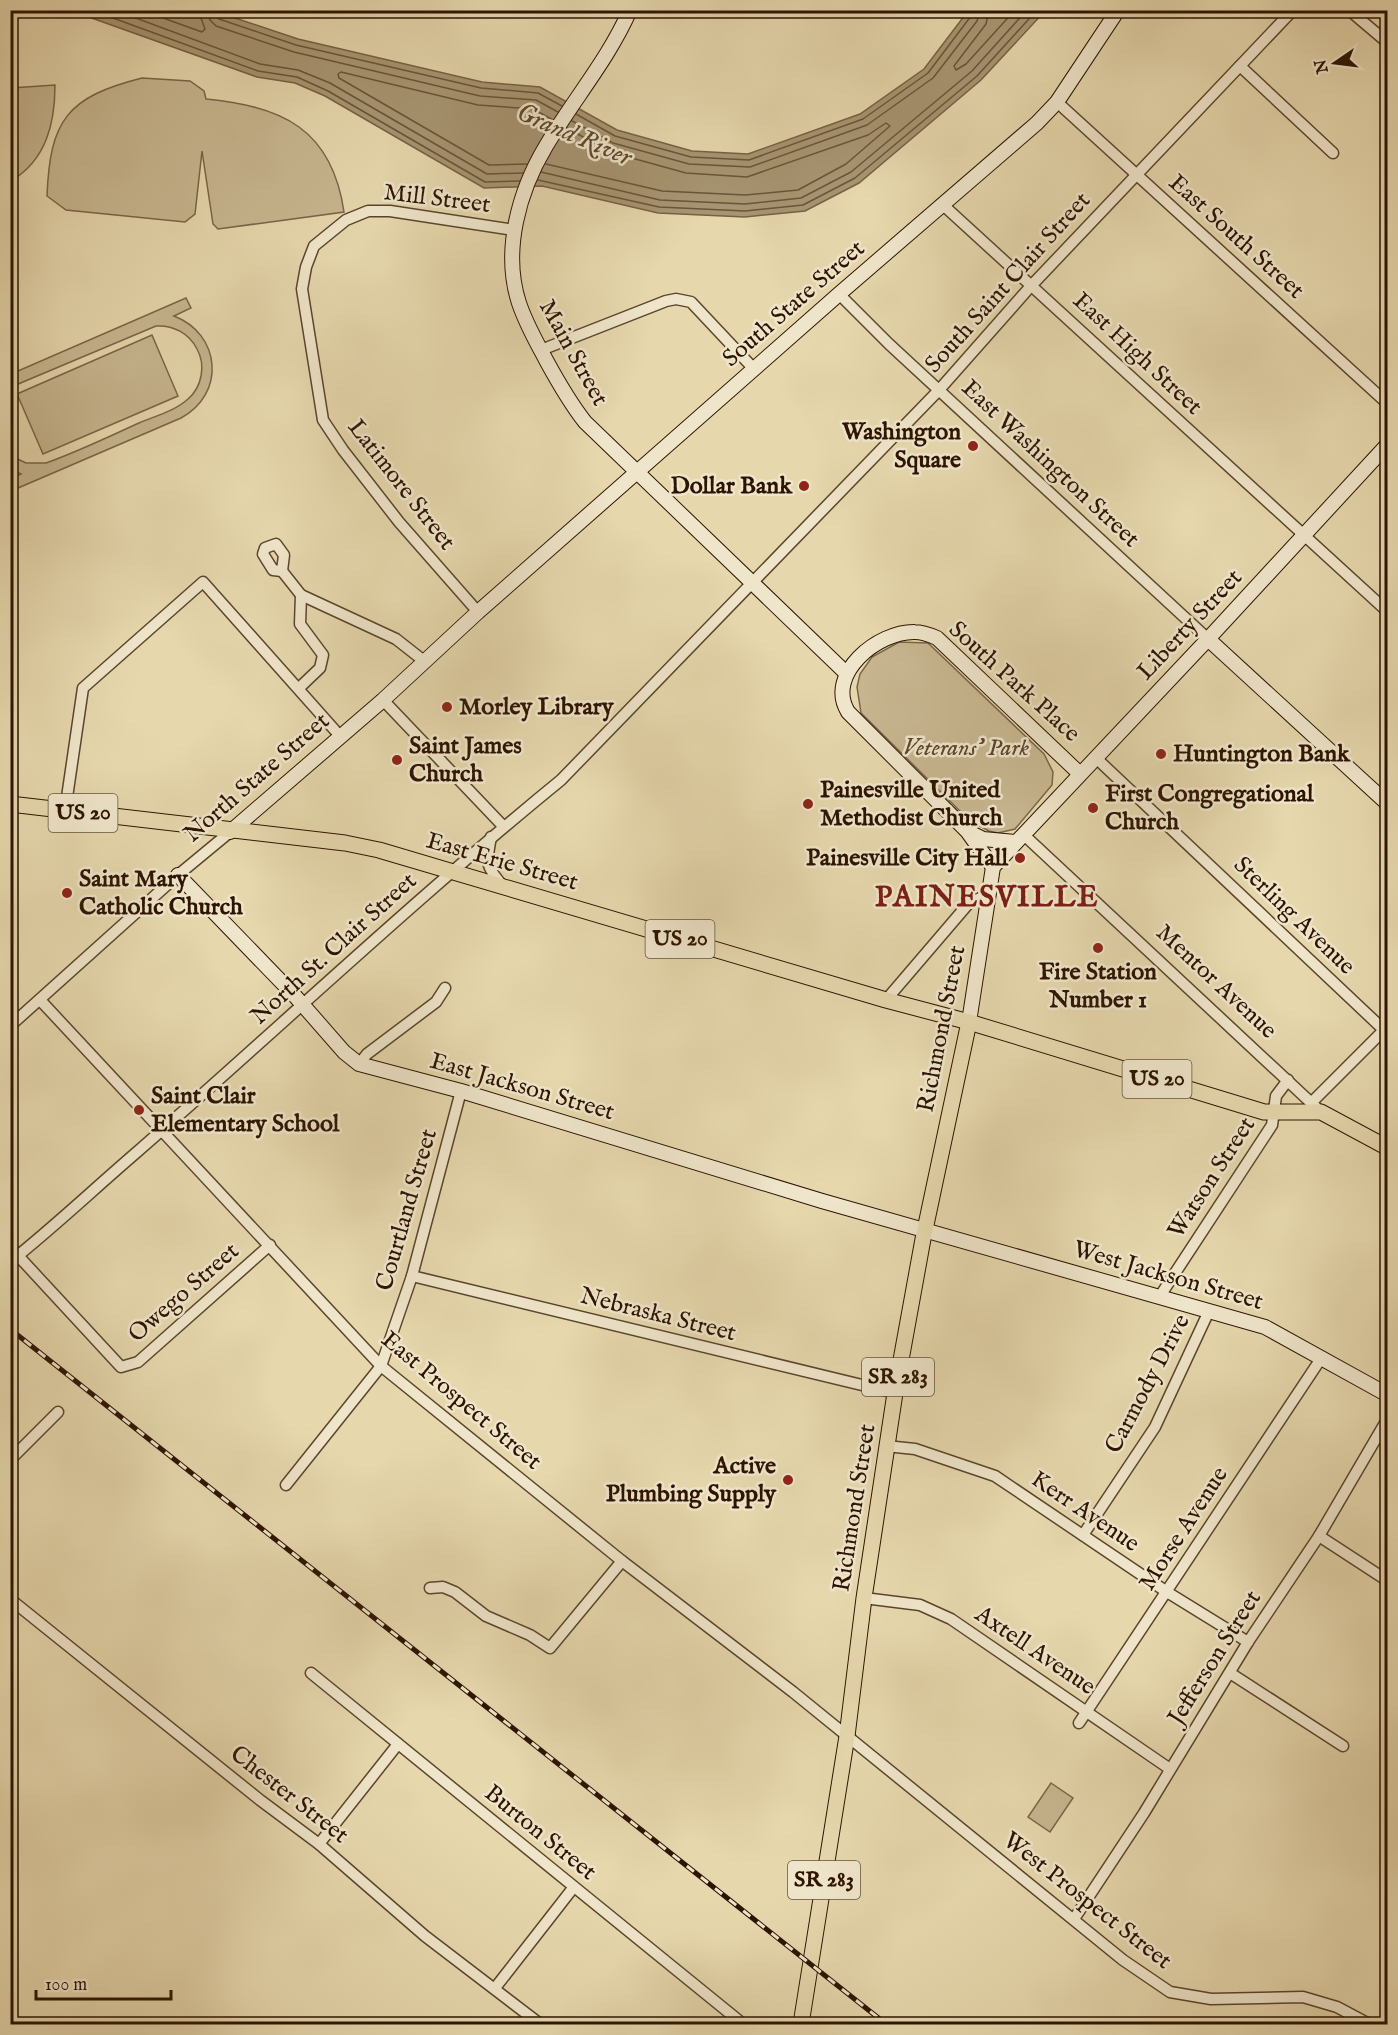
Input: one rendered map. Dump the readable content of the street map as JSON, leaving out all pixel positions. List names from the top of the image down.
{
  "streets": {
    "main road": [
      "US 20",
      "East Erie Street",
      "Mentor Avenue",
      "Richmond Street",
      "SR 283"
    ],
    "street": [
      "Mill Street",
      "East South Street",
      "South Saint Clair Street",
      "South State Street",
      "Main Street",
      "East High Street",
      "East Washington Street",
      "Latimore Street",
      "Liberty Street",
      "South Park Place",
      "North State Street",
      "Sterling Avenue",
      "North St. Clair Street",
      "East Jackson Street",
      "Watson Street",
      "Courtland Street",
      "West Jackson Street",
      "Owego Street",
      "Nebraska Street",
      "Carmody Drive",
      "East Prospect Street",
      "Kerr Avenue",
      "Morse Avenue",
      "Axtell Avenue",
      "Jefferson Street",
      "Chester Street",
      "Burton Street",
      "West Prospect Street"
    ]
  },
  "crossings": [
    ["Mill Street", "Main Street"],
    ["Mill Street", "Latimore Street"],
    ["East South Street", "South Saint Clair Street"],
    ["East South Street", "South State Street"],
    ["South Saint Clair Street", "Main Street"],
    ["South Saint Clair Street", "East High Street"],
    ["South Saint Clair Street", "East Washington Street"],
    ["South Saint Clair Street", "North St. Clair Street"],
    ["South State Street", "Main Street"],
    ["South State Street", "East High Street"],
    ["South State Street", "East Washington Street"],
    ["South State Street", "Latimore Street"],
    ["South State Street", "North State Street"],
    ["Main Street", "South Park Place"],
    ["Main Street", "North St. Clair Street"],
    ["East High Street", "Liberty Street"],
    ["East Washington Street", "Liberty Street"],
    ["Latimore Street", "North State Street"],
    ["Liberty Street", "South Park Place"],
    ["Liberty Street", "Sterling Avenue"],
    ["Liberty Street", "Mentor Avenue"],
    ["North State Street", "East Erie Street"],
    ["North State Street", "East Jackson Street"],
    ["North State Street", "East Prospect Street"],
    ["US 20", "East Erie Street"],
    ["US 20", "Mentor Avenue"],
    ["US 20", "Richmond Street"],
    ["US 20", "Watson Street"],
    ["East Erie Street", "North St. Clair Street"],
    ["East Erie Street", "Richmond Street"],
    ["North St. Clair Street", "East Jackson Street"],
    ["North St. Clair Street", "Owego Street"],
    ["North St. Clair Street", "East Prospect Street"],
    ["Mentor Avenue", "Watson Street"],
    ["Richmond Street", "East Jackson Street"],
    ["Richmond Street", "West Jackson Street"],
    ["Richmond Street", "Nebraska Street"],
    ["Richmond Street", "East Prospect Street"],
    ["Richmond Street", "Kerr Avenue"],
    ["Richmond Street", "Axtell Avenue"],
    ["Richmond Street", "West Prospect Street"],
    ["East Jackson Street", "Courtland Street"],
    ["East Jackson Street", "West Jackson Street"],
    ["Watson Street", "West Jackson Street"],
    ["Courtland Street", "Nebraska Street"],
    ["Courtland Street", "East Prospect Street"],
    ["West Jackson Street", "Carmody Drive"],
    ["West Jackson Street", "Morse Avenue"],
    ["Owego Street", "East Prospect Street"],
    ["Carmody Drive", "Kerr Avenue"],
    ["East Prospect Street", "West Prospect Street"],
    ["Kerr Avenue", "Morse Avenue"],
    ["Kerr Avenue", "Jefferson Street"],
    ["Morse Avenue", "Axtell Avenue"],
    ["Axtell Avenue", "Jefferson Street"],
    ["Jefferson Street", "West Prospect Street"]
  ],
  "districts": ["PAINESVILLE"],
  "water": ["Grand River"],
  "parks": ["Veterans' Park"],
  "places": [
    "Washington Square",
    "Dollar Bank",
    "Morley Library",
    "Huntington Bank",
    "Saint James Church",
    "Painesville United Methodist Church",
    "First Congregational Church",
    "Painesville City Hall",
    "Saint Mary Catholic Church",
    "Fire Station Number 1",
    "Saint Clair Elementary School",
    "Active Plumbing Supply"
  ],
  "scale_bar": "100 m",
  "north": "left"
}
